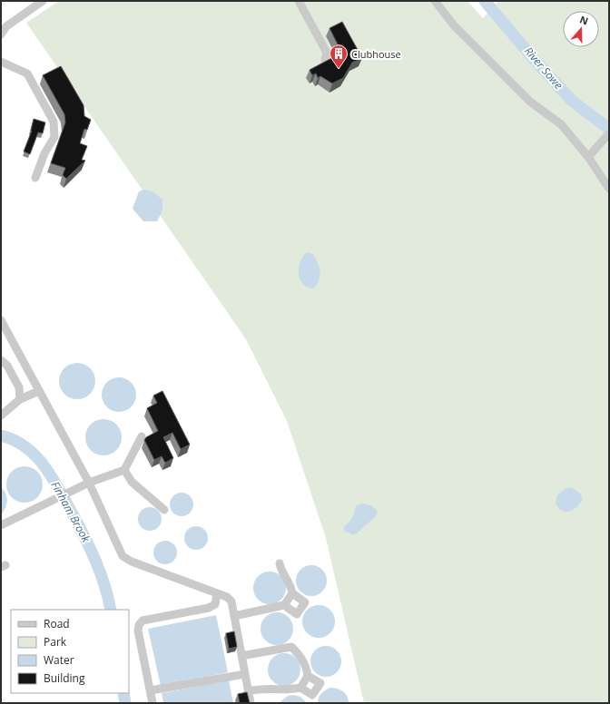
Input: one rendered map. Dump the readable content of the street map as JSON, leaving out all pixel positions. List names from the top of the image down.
{
  "water": ["River Sowe", "Finham Brook"],
  "places": {
    "building": ["Clubhouse"]
  },
  "legend": [
    "Road",
    "Park",
    "Water",
    "Building"
  ],
  "north": "top"
}
